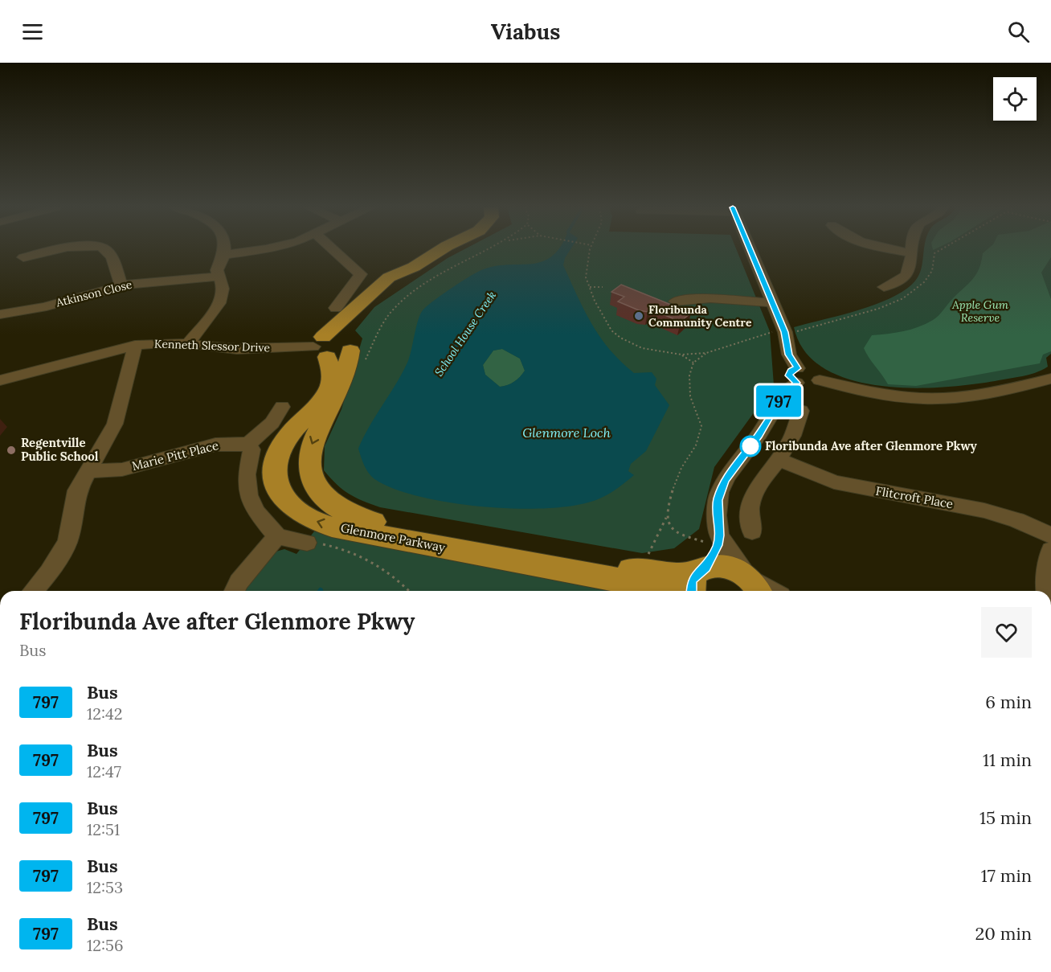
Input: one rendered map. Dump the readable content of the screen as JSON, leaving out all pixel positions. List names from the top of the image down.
{
  "streets": {
    "main road": ["Glenmore Parkway"],
    "street": [
      "Atkinson Close",
      "Kenneth Slessor Drive",
      "Marie Pitt Place",
      "Flitcroft Place"
    ]
  },
  "crossings": [
    ["Kenneth Slessor Drive", "Glenmore Parkway"]
  ],
  "water": ["School House Creek", "Glenmore Loch"],
  "parks": ["Apple Gum Reserve"],
  "places": ["Floribunda Community Centre", "Floribunda Ave after Glenmore Pkwy", "Regentville Public School"],
  "lines": ["bus line 797"],
  "page": {
    "header": "Viabus",
    "on_map": "797",
    "heading": ["Floribunda Ave after Glenmore Pkwy", "Bus"],
    "list": [
      {
        "mark": "797",
        "name": "Bus",
        "note": "12:42",
        "value": "6 min"
      },
      {
        "mark": "797",
        "name": "Bus",
        "note": "12:47",
        "value": "11 min"
      },
      {
        "mark": "797",
        "name": "Bus",
        "note": "12:51",
        "value": "15 min"
      },
      {
        "mark": "797",
        "name": "Bus",
        "note": "12:53",
        "value": "17 min"
      },
      {
        "mark": "797",
        "name": "Bus",
        "note": "12:56",
        "value": "20 min"
      }
    ]
  }
}
